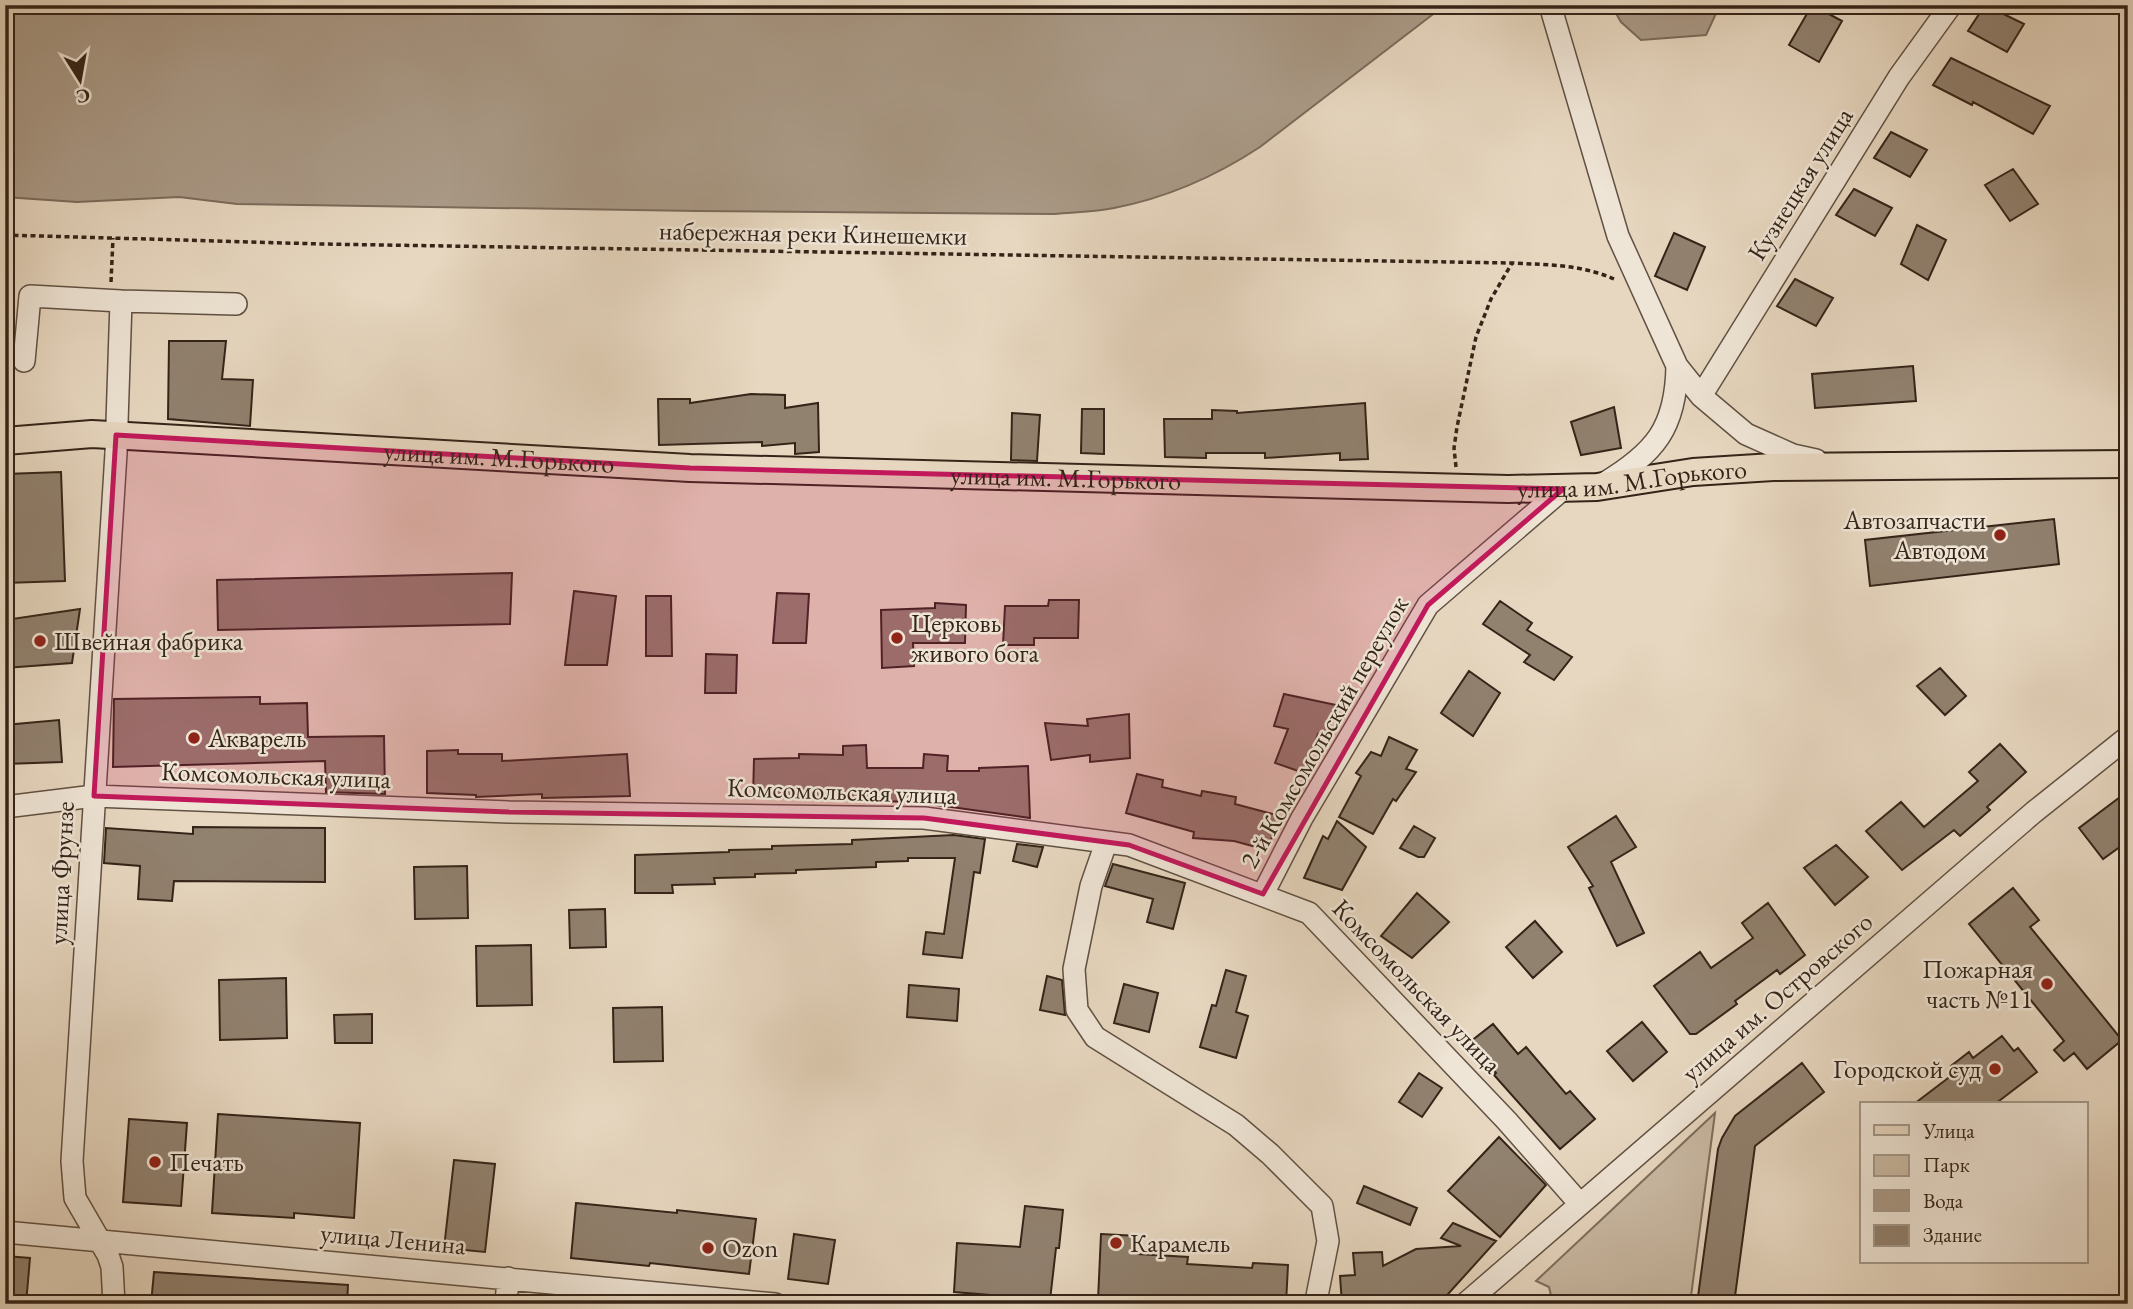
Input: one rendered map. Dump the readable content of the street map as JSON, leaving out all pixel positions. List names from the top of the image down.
{
  "streets": {
    "main road": ["улица им. М.Горького"],
    "street": [
      "Кузнецкая улица",
      "2-й Комсомольский переулок",
      "Комсомольская улица",
      "улица Фрунзе",
      "улица им. Островского",
      "улица Ленина"
    ],
    "path": ["набережная реки Кинешемки"]
  },
  "crossings": [
    ["набережная реки Кинешемки", "улица им. М.Горького"],
    ["набережная реки Кинешемки", "2-й Комсомольский переулок"],
    ["улица им. М.Горького", "2-й Комсомольский переулок"],
    ["улица им. М.Горького", "улица Фрунзе"],
    ["2-й Комсомольский переулок", "Комсомольская улица"],
    ["Комсомольская улица", "улица Фрунзе"],
    ["Комсомольская улица", "улица им. Островского"],
    ["улица Фрунзе", "улица Ленина"]
  ],
  "places": [
    "Автозапчасти Автодом",
    "Церковь живого бога",
    "Швейная фабрика",
    "Акварель",
    "Пожарная часть №11",
    "Городской суд",
    "Печать",
    "Карамель",
    "Ozon"
  ],
  "legend": [
    "Улица",
    "Парк",
    "Вода",
    "Здание"
  ],
  "north": "bottom"
}
